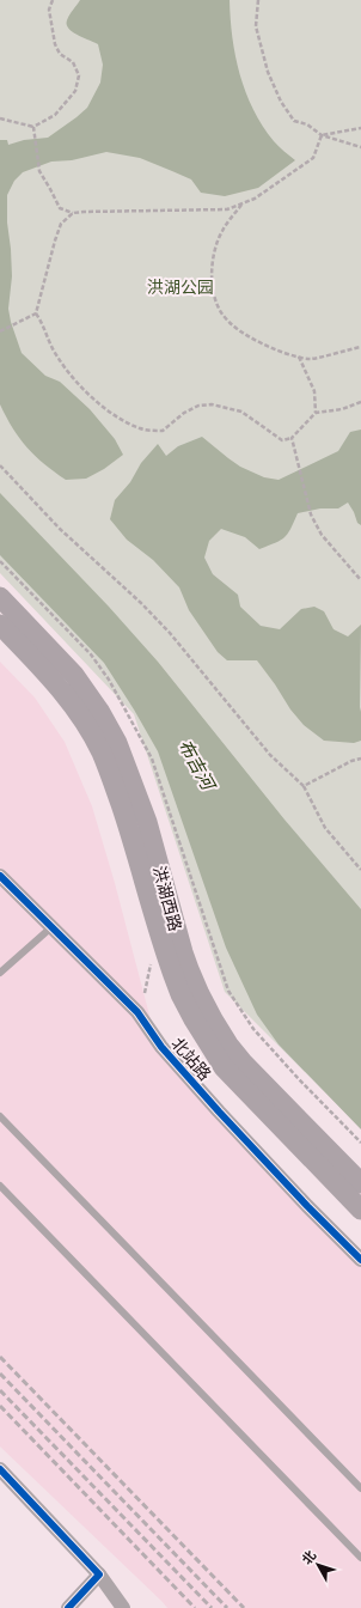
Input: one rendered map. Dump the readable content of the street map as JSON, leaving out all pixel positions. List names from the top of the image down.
{
  "streets": {
    "main road": ["洪湖西路"],
    "street": ["北站路"]
  },
  "water": ["布吉河"],
  "parks": ["洪湖公园"],
  "north": "top left"
}
